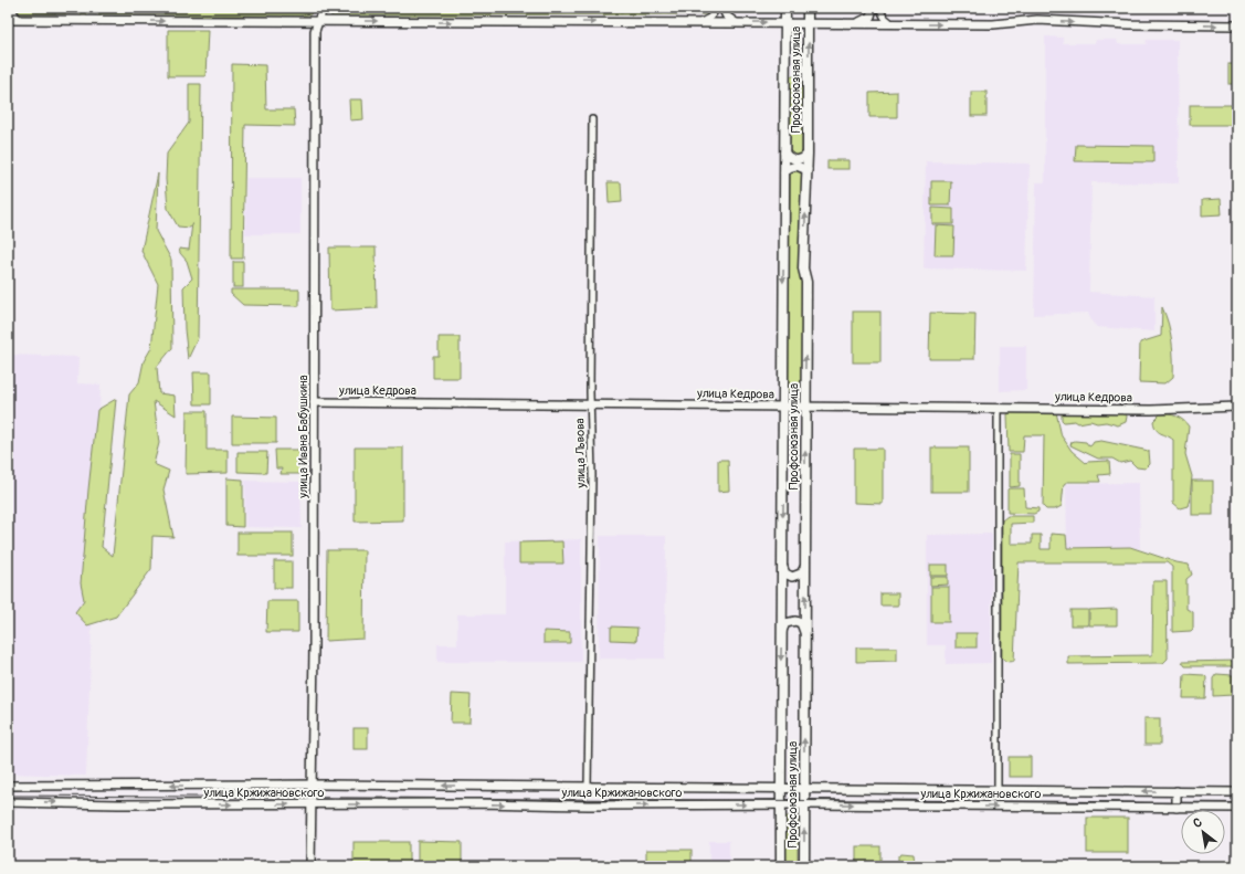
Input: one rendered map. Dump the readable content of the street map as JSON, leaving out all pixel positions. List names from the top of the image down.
{
  "streets": {
    "main road": ["Профсоюзная улица"],
    "street": [
      "улица Кедрова",
      "улица Ивана Бабушкина",
      "улица Львова",
      "улица Кржижановского"
    ]
  },
  "crossings": [
    ["Профсоюзная улица", "улица Кедрова"],
    ["Профсоюзная улица", "улица Кржижановского"],
    ["улица Кедрова", "улица Ивана Бабушкина"],
    ["улица Кедрова", "улица Львова"],
    ["улица Ивана Бабушкина", "улица Кржижановского"],
    ["улица Львова", "улица Кржижановского"]
  ],
  "north": "top left"
}
